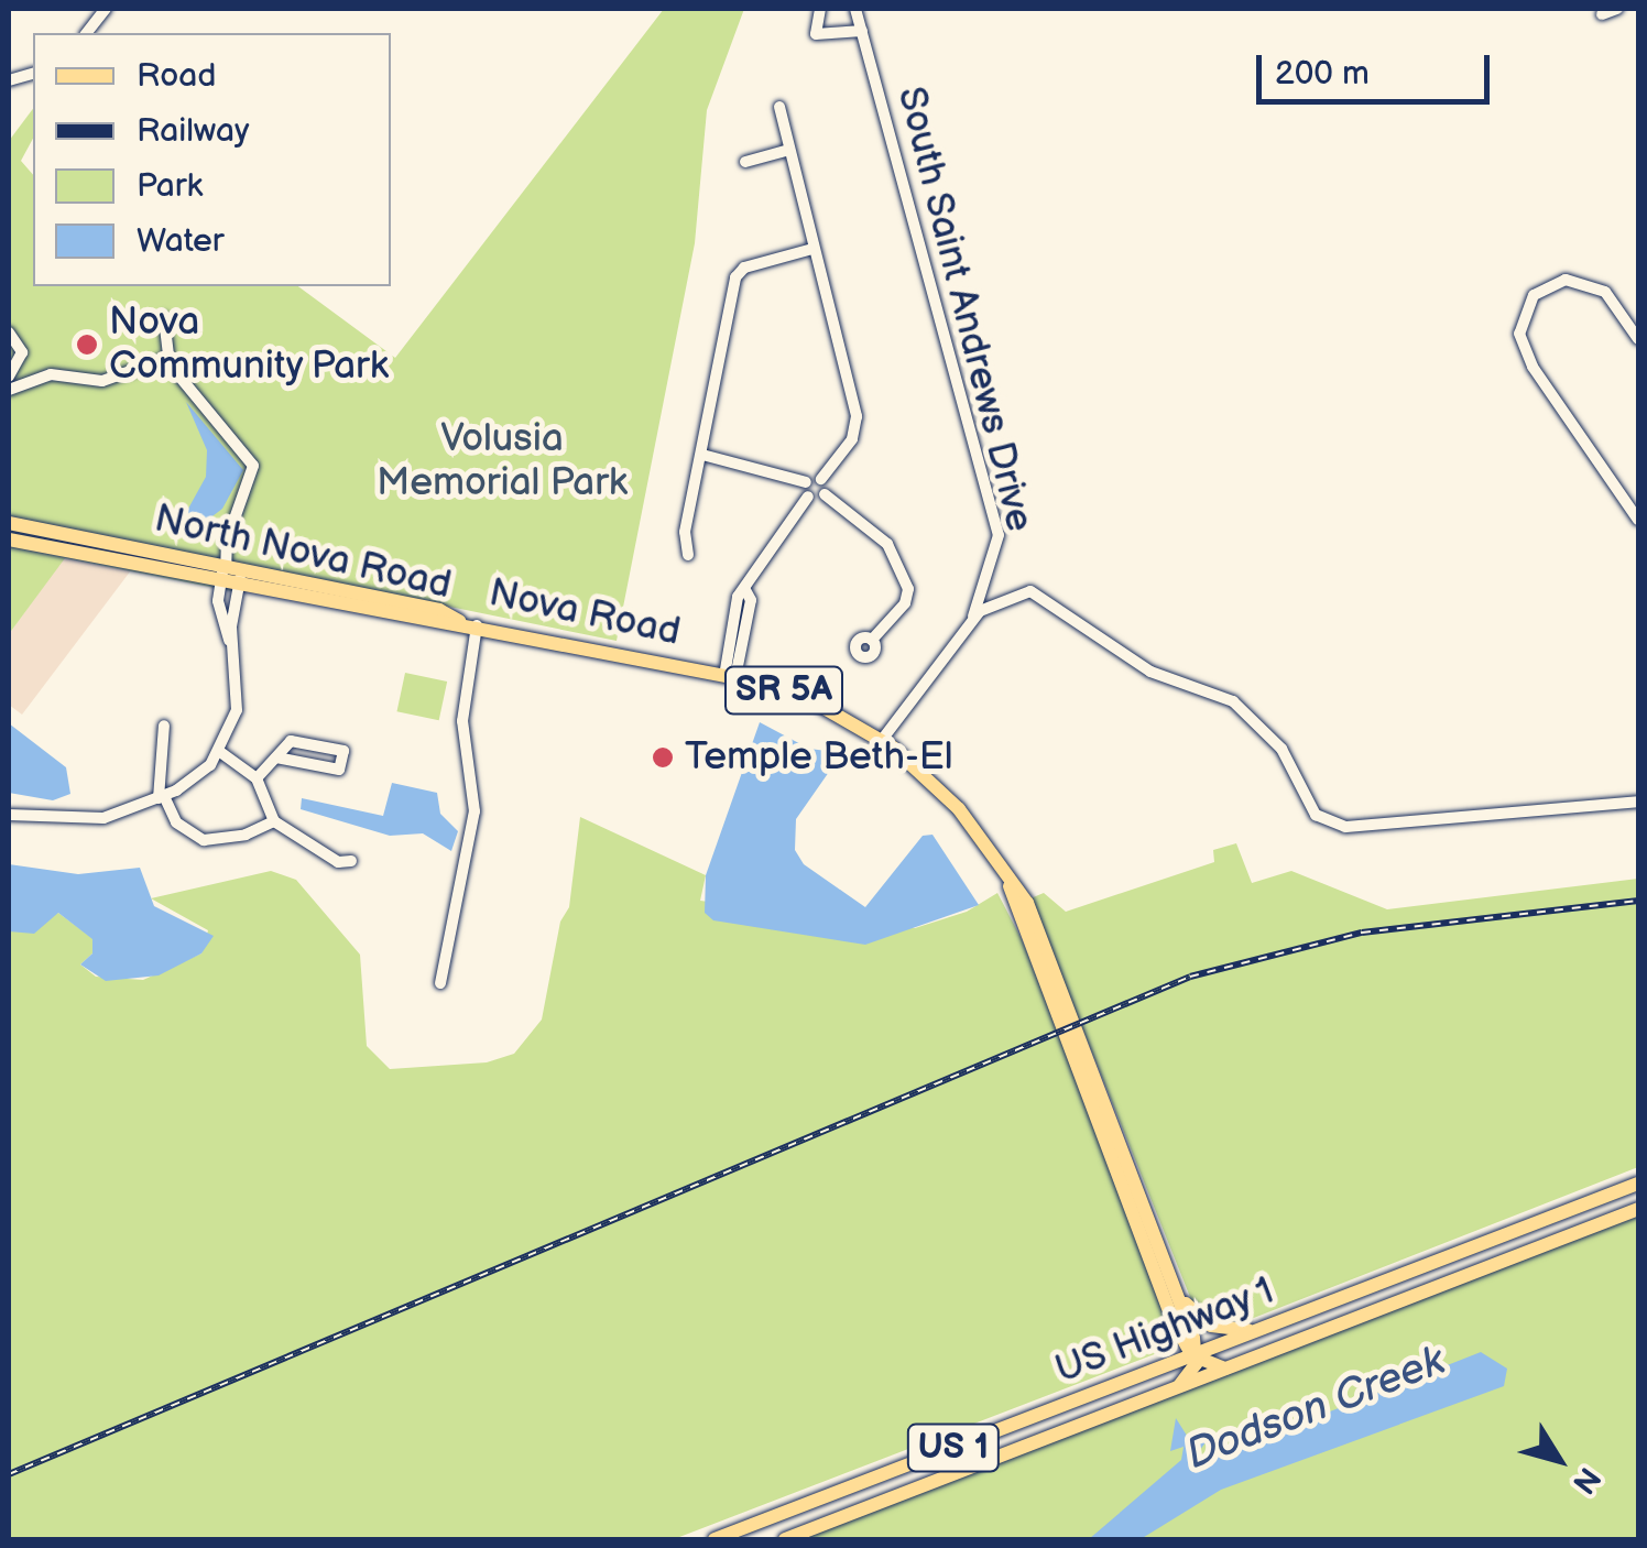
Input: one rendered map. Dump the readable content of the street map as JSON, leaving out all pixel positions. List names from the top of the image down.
{
  "streets": {
    "main road": [
      "North Nova Road",
      "Nova Road",
      "SR 5A",
      "US Highway 1",
      "US 1"
    ],
    "street": ["South Saint Andrews Drive"]
  },
  "crossings": [
    ["North Nova Road", "Nova Road"],
    ["Nova Road", "US Highway 1"]
  ],
  "water": ["Dodson Creek"],
  "parks": ["Volusia Memorial Park"],
  "places": ["Nova Community Park", "Temple Beth-El"],
  "legend": [
    "Road",
    "Railway",
    "Park",
    "Water"
  ],
  "scale_bar": "200 m",
  "north": "bottom right"
}
